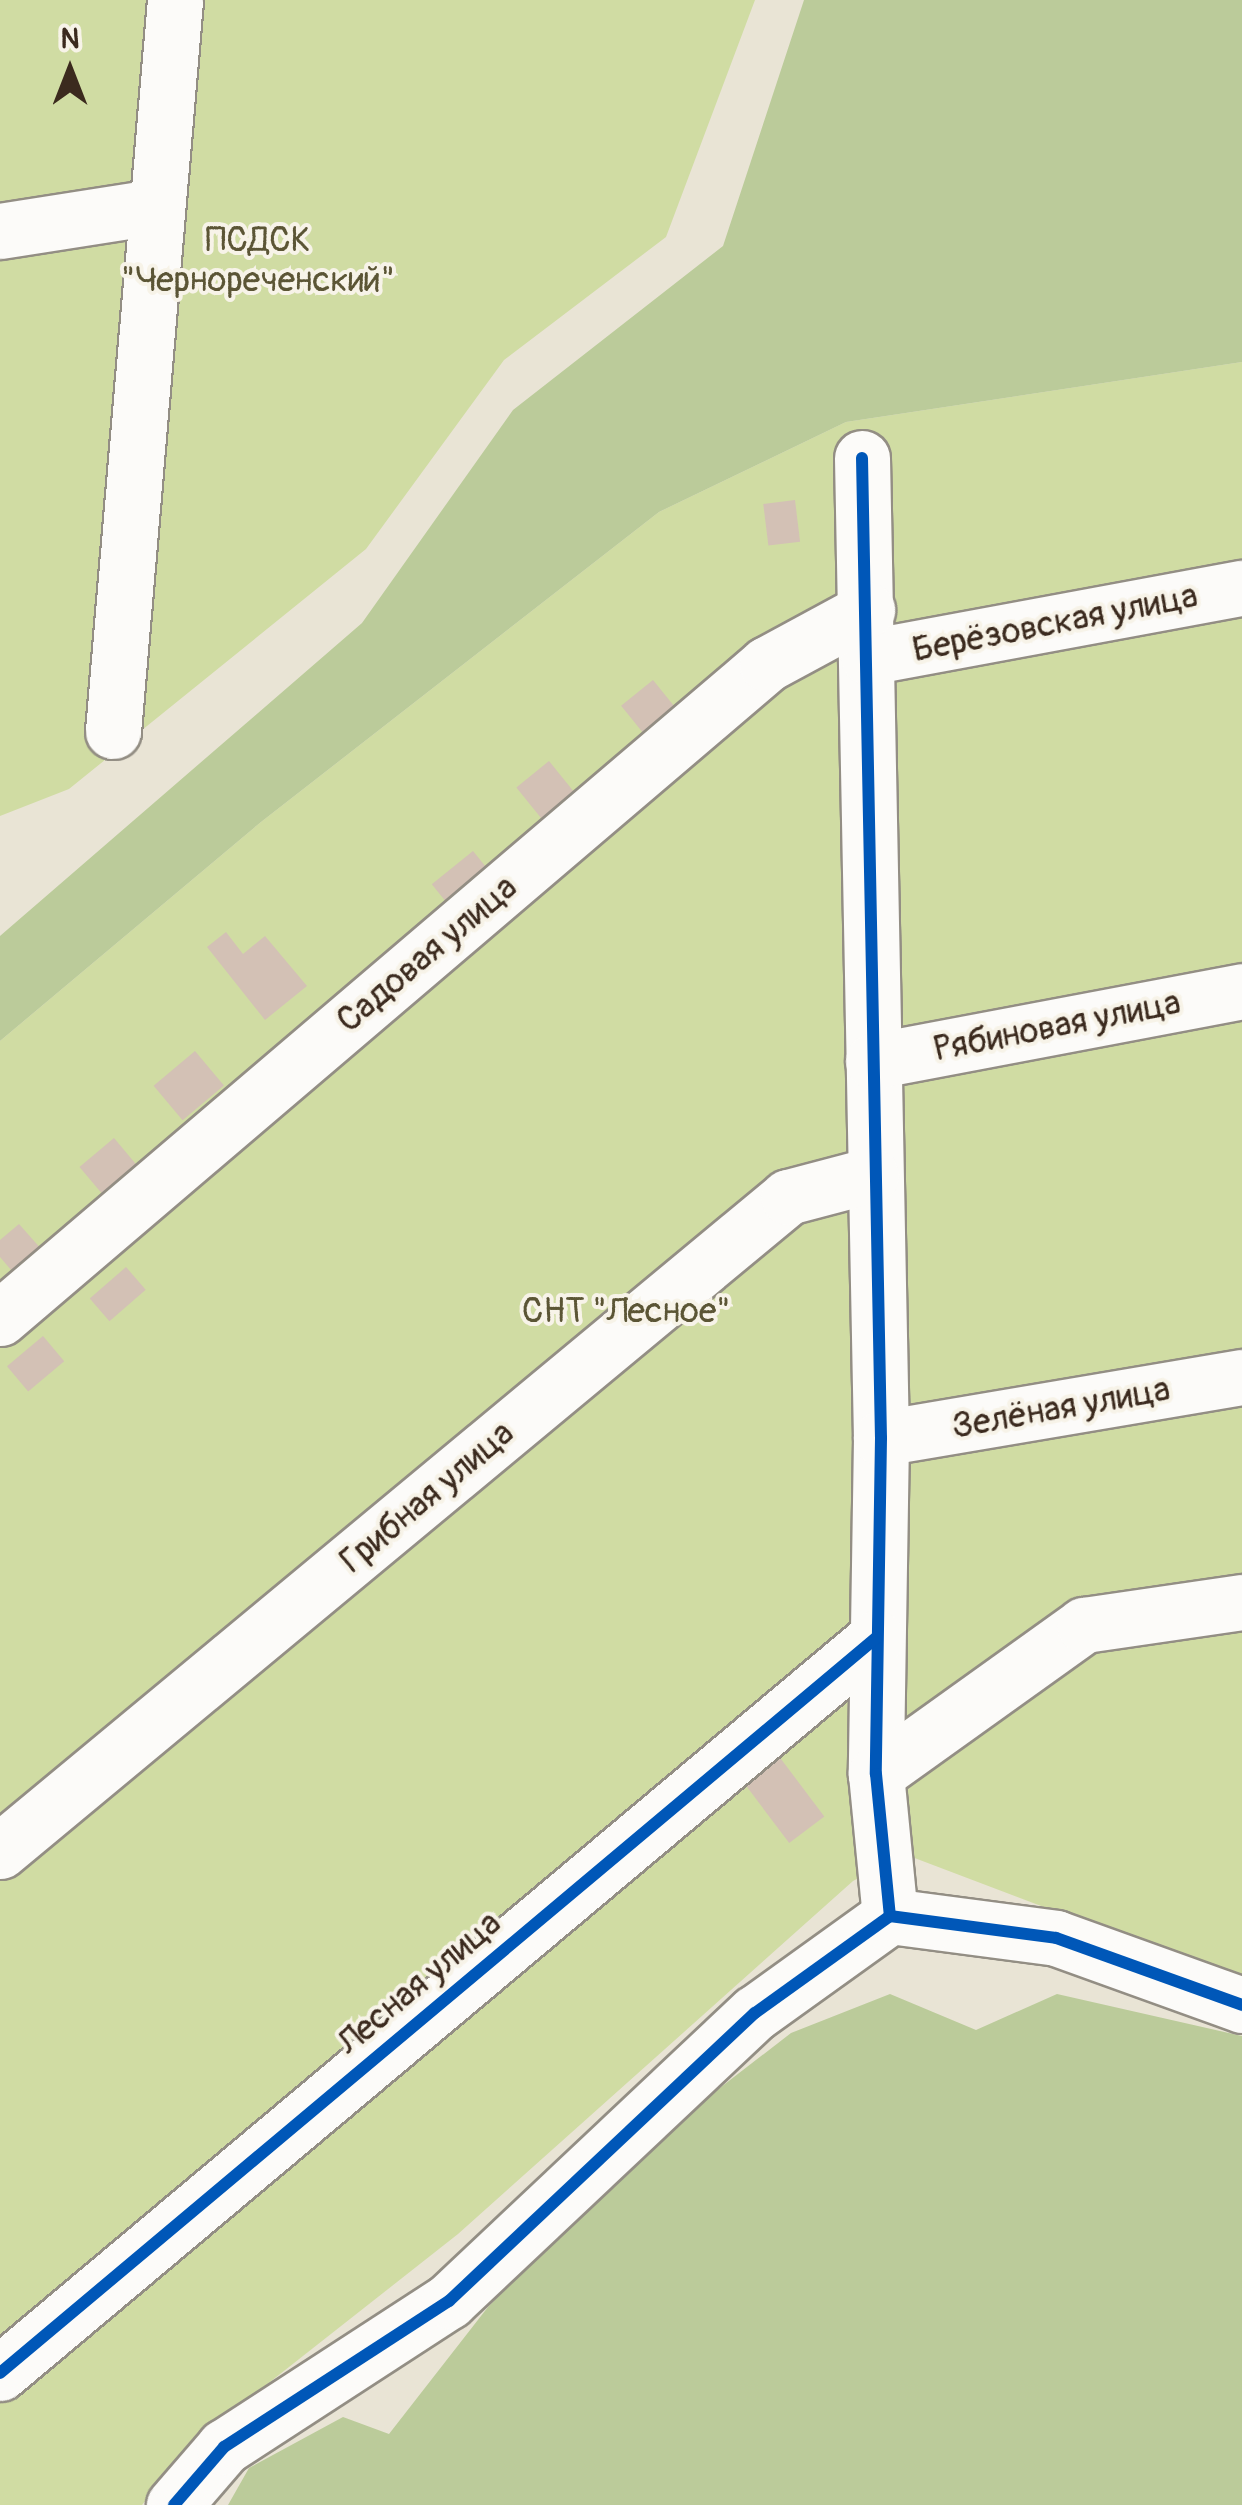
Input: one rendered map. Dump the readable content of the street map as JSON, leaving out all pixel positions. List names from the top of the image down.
{
  "streets": {
    "street": [
      "Берёзовская улица",
      "Садовая улица",
      "Рябиновая улица",
      "Зелёная улица",
      "Грибная улица",
      "Лесная улица"
    ]
  },
  "crossings": [
    ["Берёзовская улица", "Садовая улица"]
  ],
  "parks": ["ПСДСК \"Чернореченский\"", "СНТ \"Лесное\""],
  "north": "top"
}
